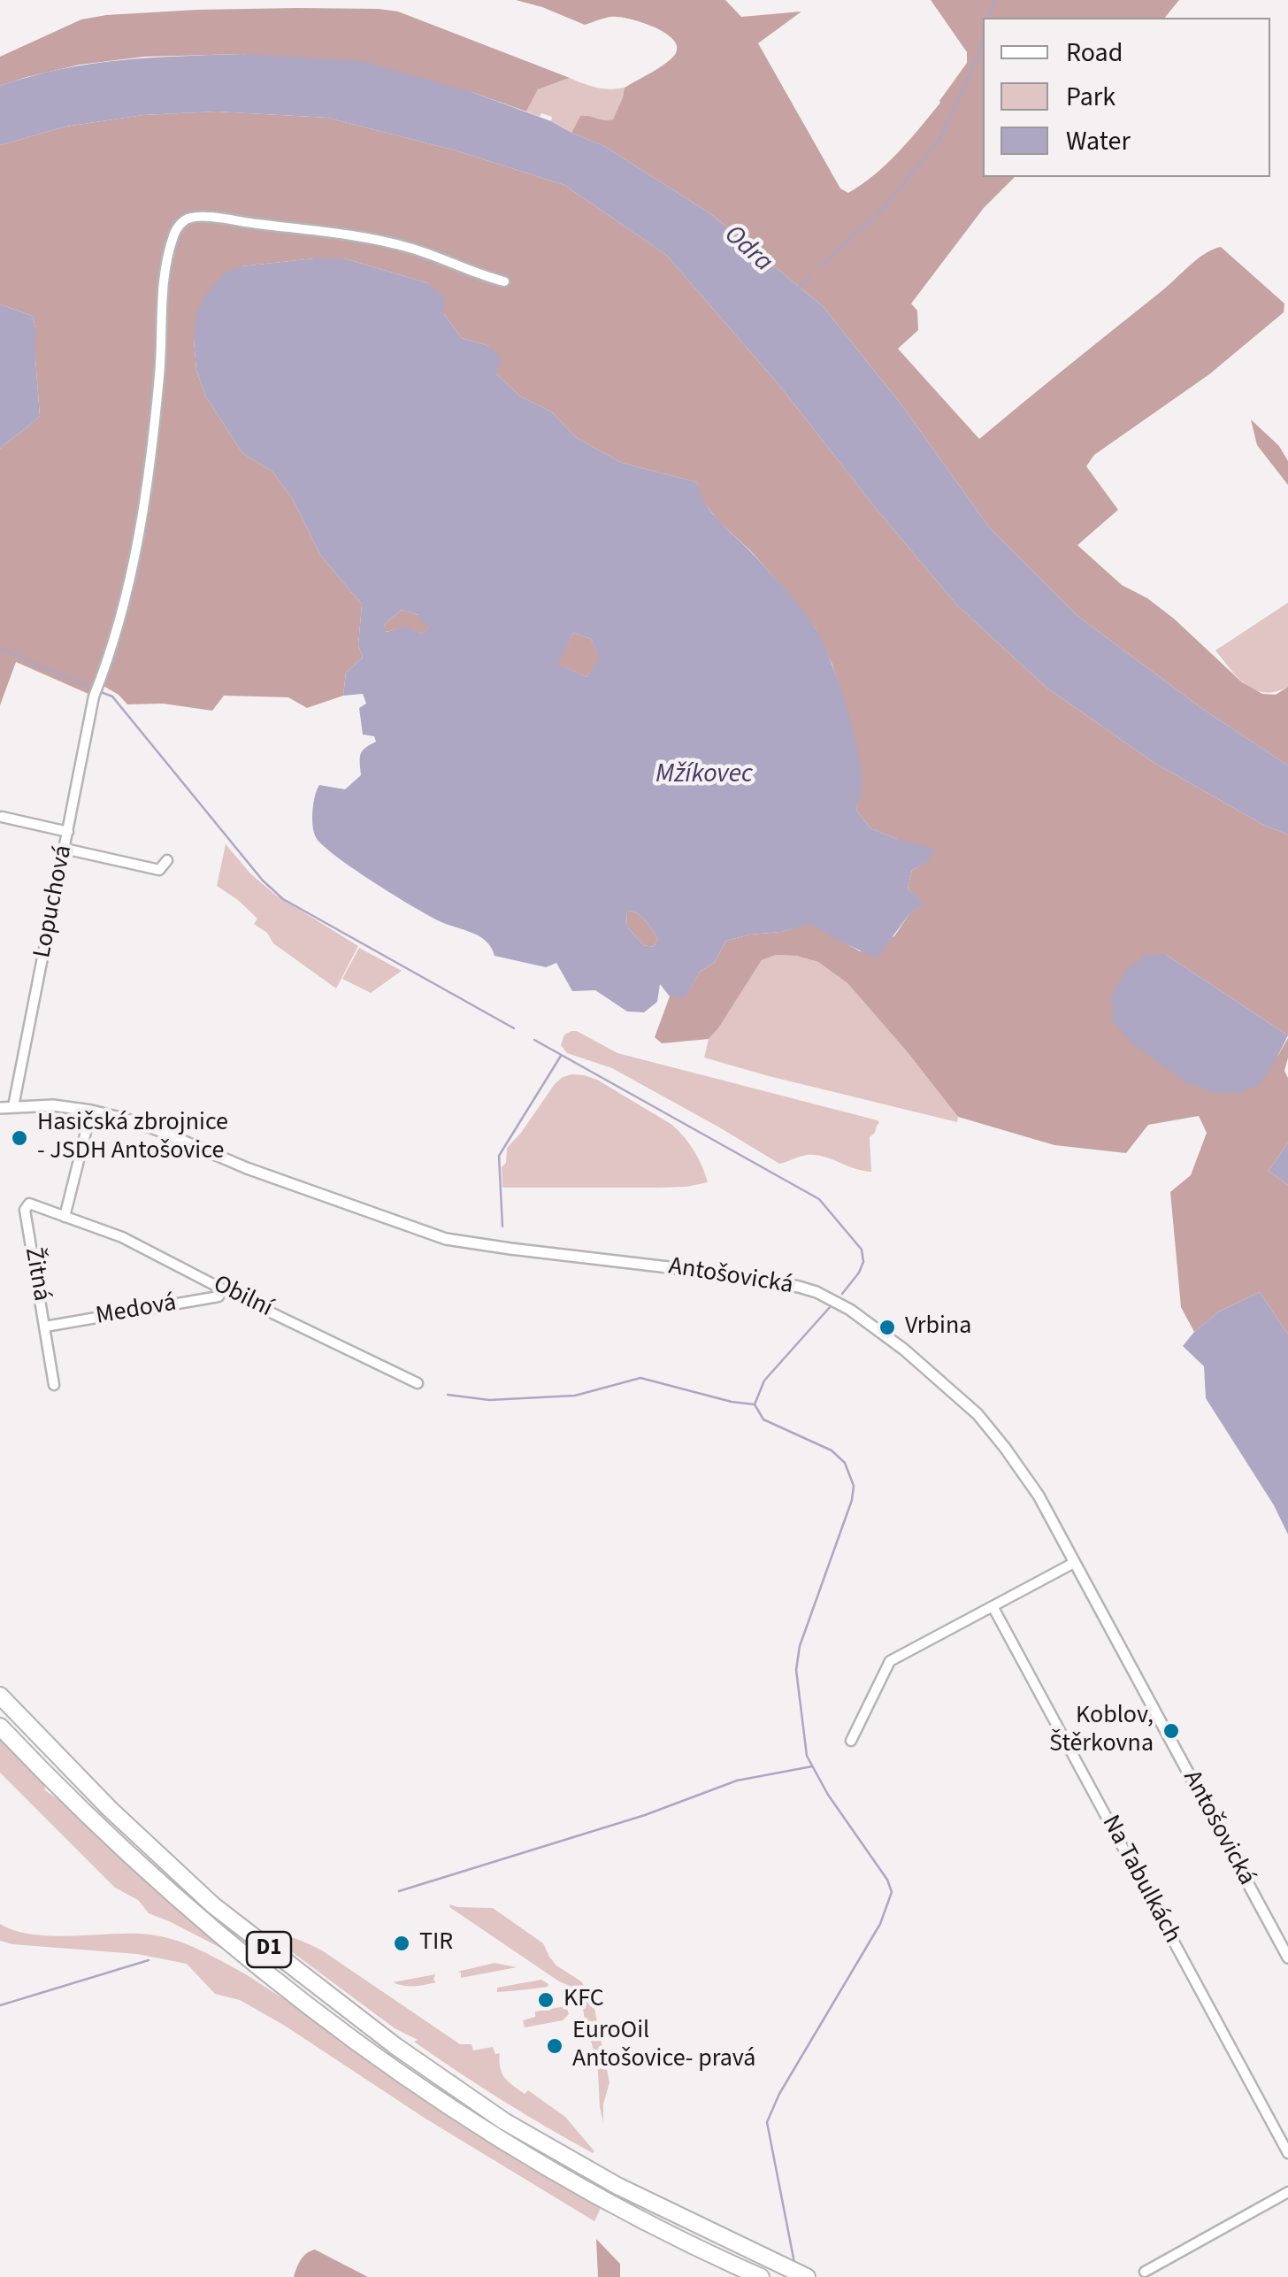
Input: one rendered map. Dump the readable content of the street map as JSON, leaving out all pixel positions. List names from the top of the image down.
{
  "streets": {
    "highway": ["D1"],
    "street": [
      "Lopuchová",
      "Žitná",
      "Antošovická",
      "Obilní",
      "Medová",
      "Na Tabulkách"
    ]
  },
  "crossings": [
    ["Lopuchová", "Antošovická"],
    ["Žitná", "Obilní"],
    ["Žitná", "Medová"],
    ["Obilní", "Medová"]
  ],
  "water": ["Odra", "Mžíkovec"],
  "places": [
    "Hasičská zbrojnice - JSDH Antošovice",
    "Vrbina",
    "Koblov, Štěrkovna",
    "TIR",
    "KFC",
    "EuroOil Antošovice- pravá"
  ],
  "legend": ["Road", "Park", "Water"]
}
